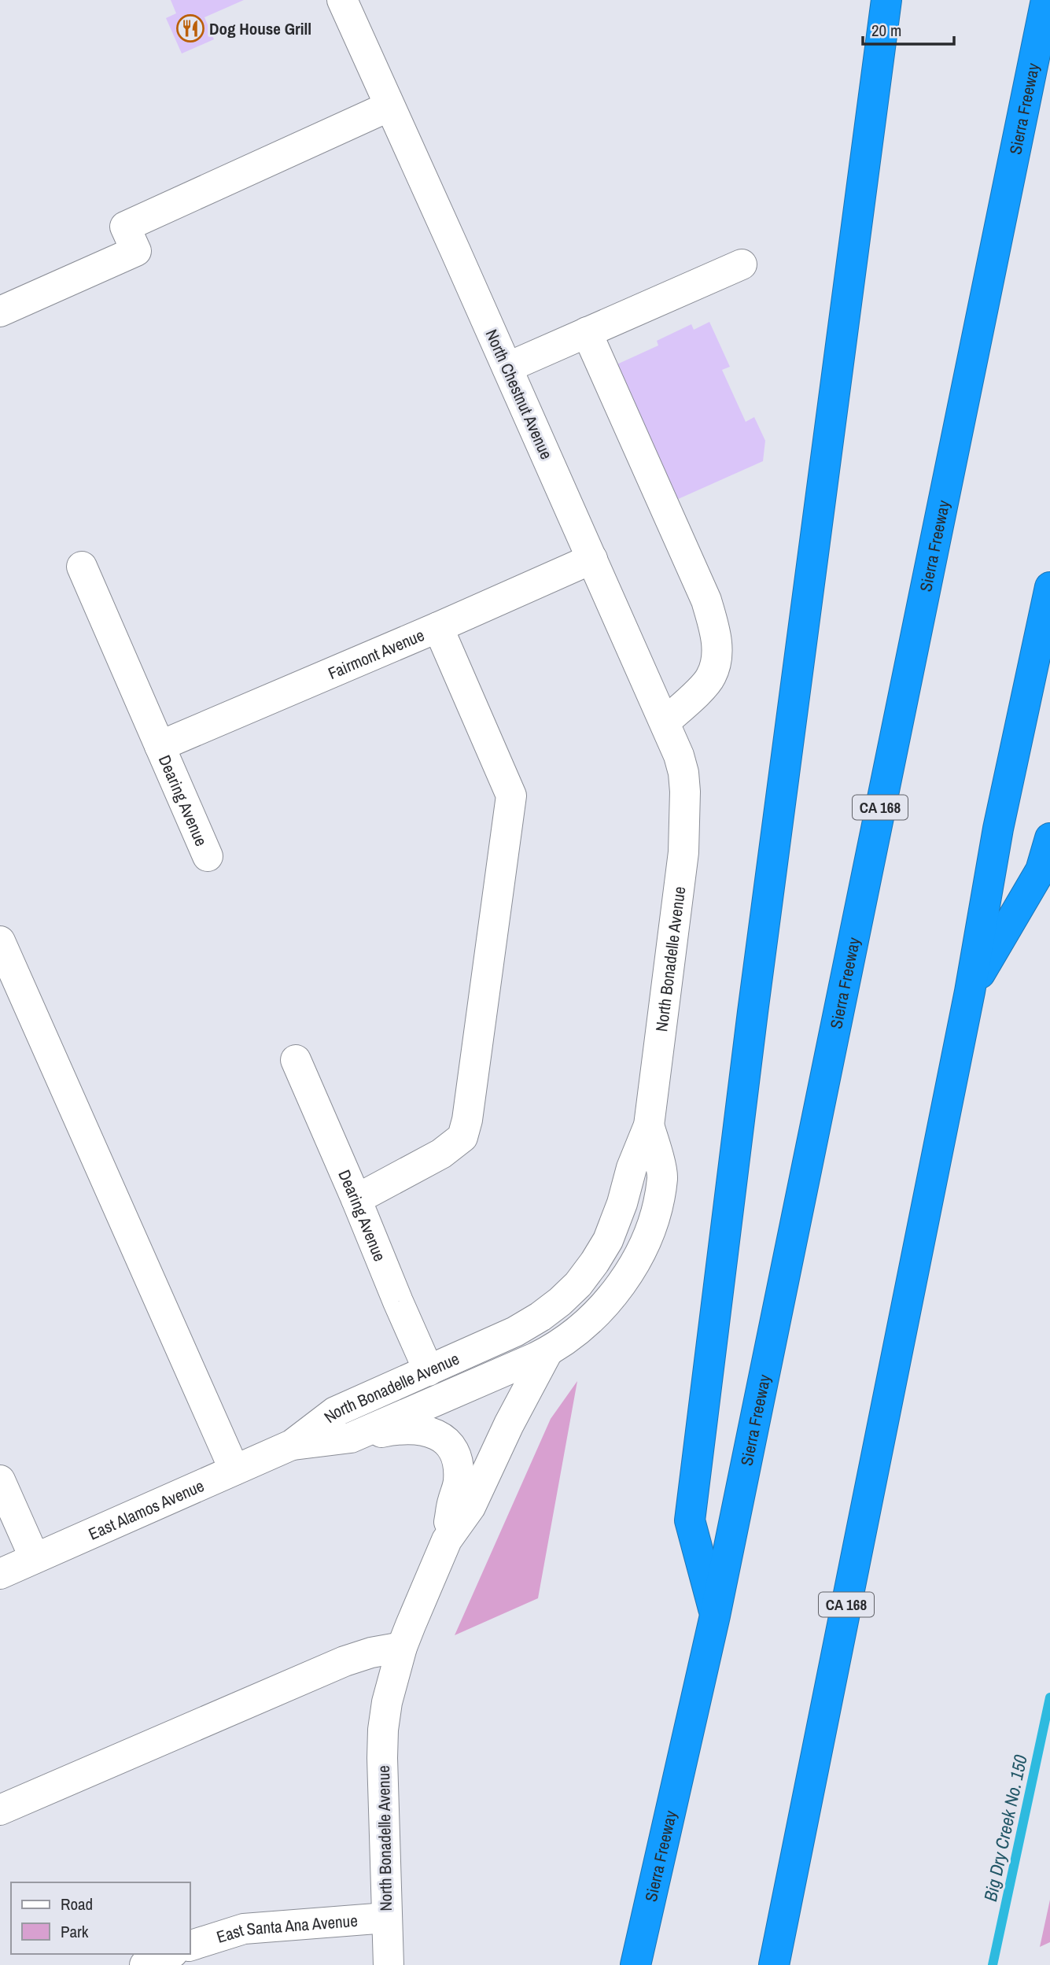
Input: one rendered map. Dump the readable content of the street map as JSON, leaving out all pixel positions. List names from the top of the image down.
{
  "streets": {
    "highway": ["Sierra Freeway", "CA 168"],
    "street": [
      "North Chestnut Avenue",
      "Fairmont Avenue",
      "Dearing Avenue",
      "North Bonadelle Avenue",
      "East Alamos Avenue",
      "East Santa Ana Avenue"
    ]
  },
  "crossings": [
    ["North Chestnut Avenue", "Fairmont Avenue"],
    ["North Chestnut Avenue", "North Bonadelle Avenue"],
    ["Fairmont Avenue", "Dearing Avenue"],
    ["Dearing Avenue", "North Bonadelle Avenue"],
    ["North Bonadelle Avenue", "East Alamos Avenue"],
    ["North Bonadelle Avenue", "East Santa Ana Avenue"]
  ],
  "water": ["Big Dry Creek No. 150"],
  "places": {
    "restaurant": ["Dog House Grill"]
  },
  "legend": ["Road", "Park"],
  "scale_bar": "20 m"
}
